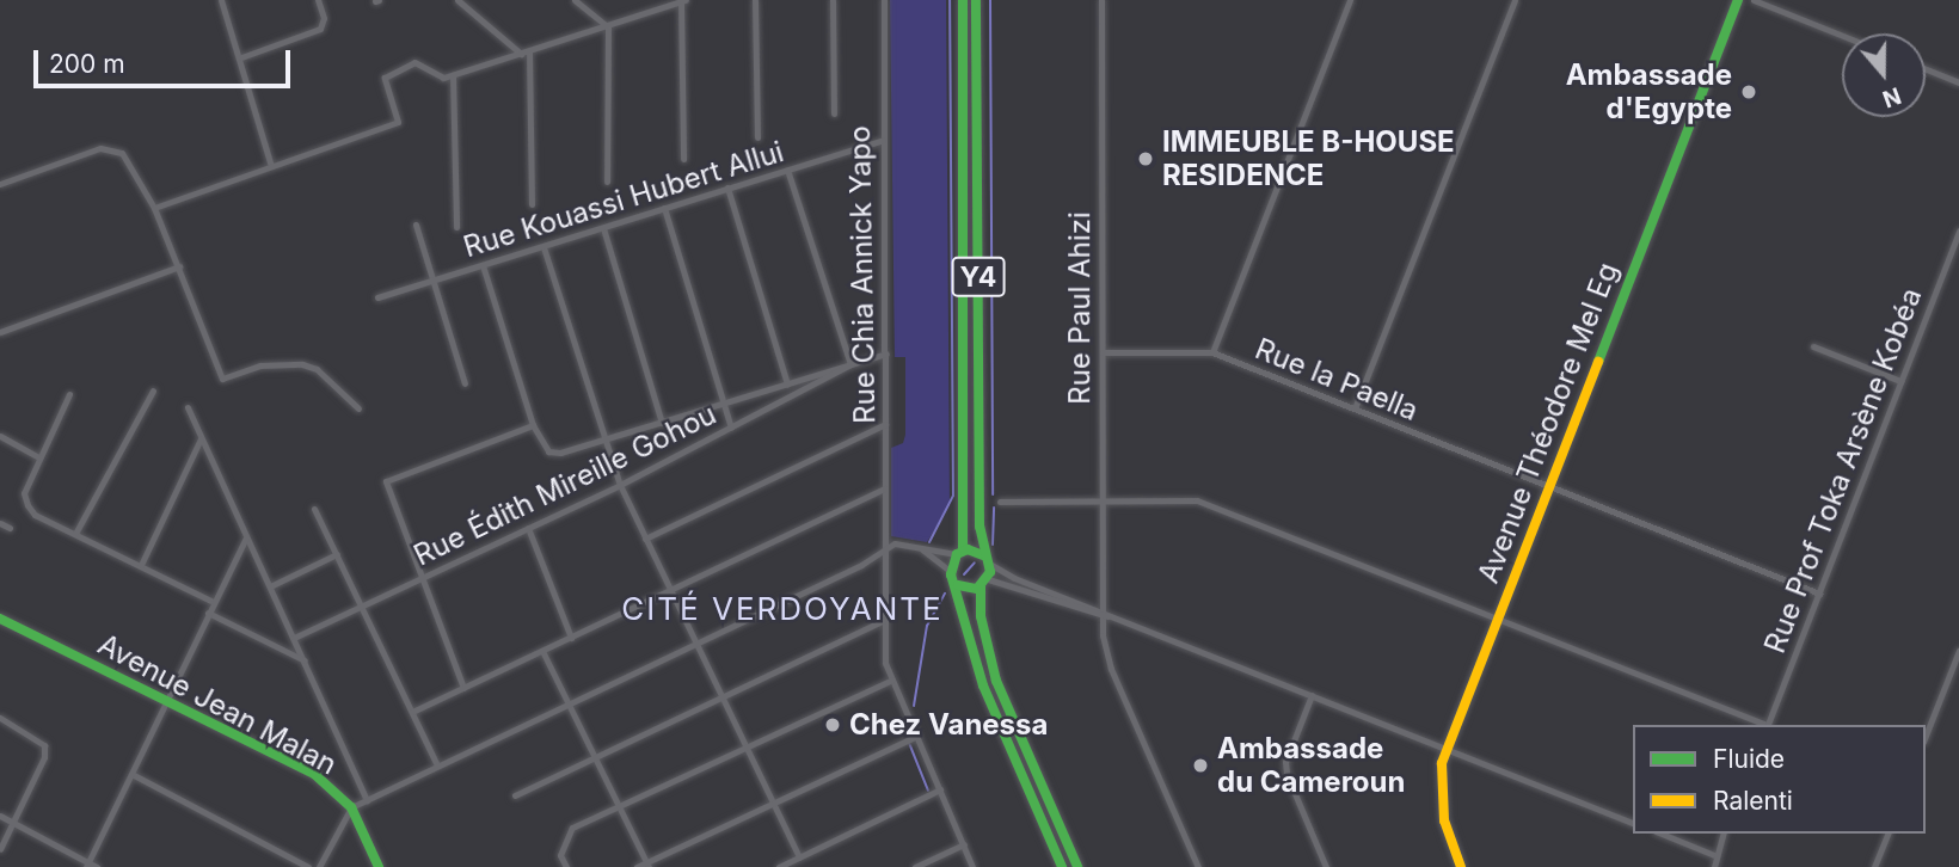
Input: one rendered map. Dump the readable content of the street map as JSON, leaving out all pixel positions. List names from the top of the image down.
{
  "streets": {
    "main road": ["Y4", "Avenue Théodore Mel Eg", "Avenue Jean Malan"],
    "street": [
      "Rue Kouassi Hubert Allui",
      "Rue Chia Annick Yapo",
      "Rue Paul Ahizi",
      "Rue la Paella",
      "Rue Prof Toka Arsène Kobéa",
      "Rue Édith Mireille Gohou"
    ]
  },
  "crossings": [
    ["Rue Kouassi Hubert Allui", "Rue Chia Annick Yapo"],
    ["Rue Paul Ahizi", "Rue la Paella"],
    ["Rue la Paella", "Avenue Théodore Mel Eg"],
    ["Rue la Paella", "Rue Prof Toka Arsène Kobéa"]
  ],
  "districts": ["CITÉ VERDOYANTE"],
  "places": [
    "Ambassade d'Egypte",
    "IMMEUBLE B-HOUSE RESIDENCE",
    "Chez Vanessa",
    "Ambassade du Cameroun"
  ],
  "legend": ["Fluide", "Ralenti"],
  "scale_bar": "200 m",
  "north": "bottom"
}
